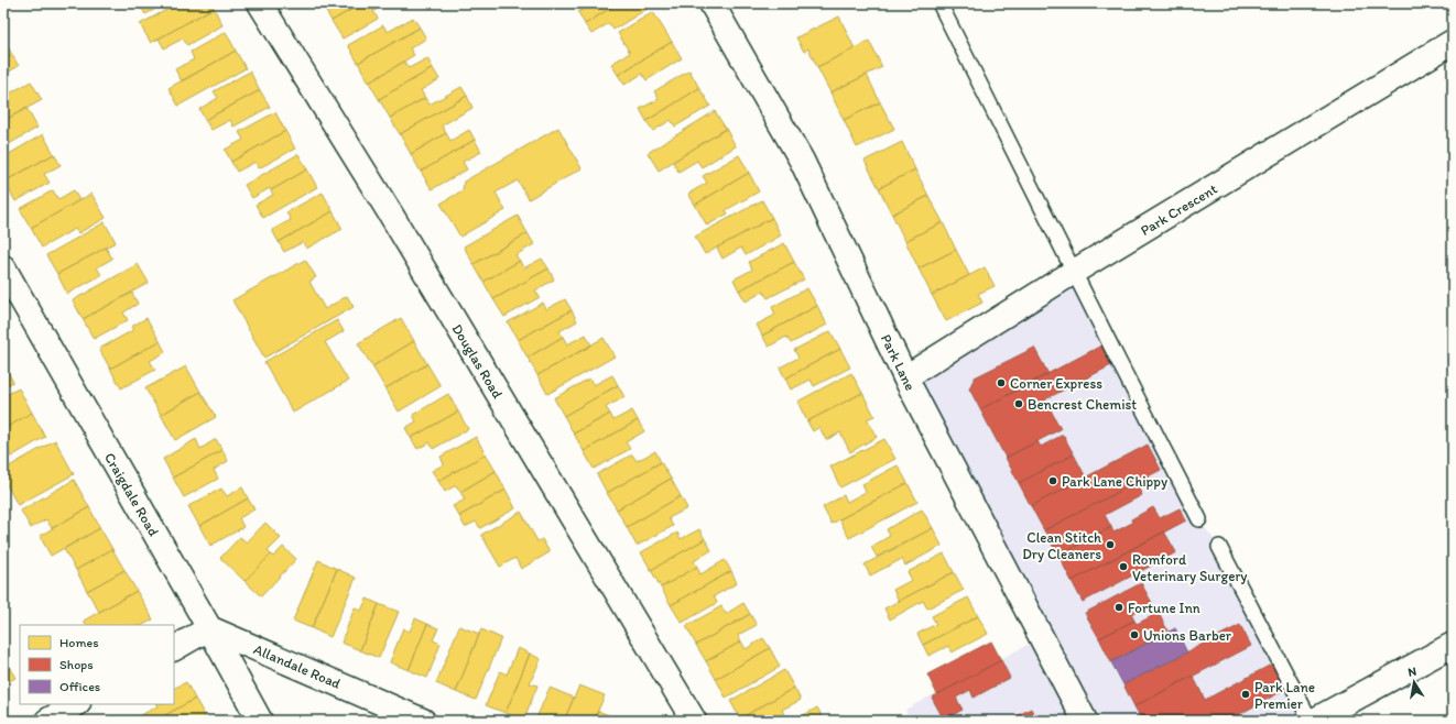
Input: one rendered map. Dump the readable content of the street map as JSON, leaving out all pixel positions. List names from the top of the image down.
{
  "streets": {
    "street": [
      "Park Crescent",
      "Douglas Road",
      "Park Lane",
      "Craigdale Road",
      "Allandale Road"
    ]
  },
  "crossings": [
    ["Park Crescent", "Park Lane"],
    ["Craigdale Road", "Allandale Road"]
  ],
  "places": [
    "Corner Express",
    "Bencrest Chemist",
    "Park Lane Chippy",
    "Clean Stitch Dry Cleaners",
    "Romford Veterinary Surgery",
    "Fortune Inn",
    "Unions Barber",
    "Park Lane Premier"
  ],
  "legend": ["Homes", "Shops", "Offices"],
  "north": "top"
}
